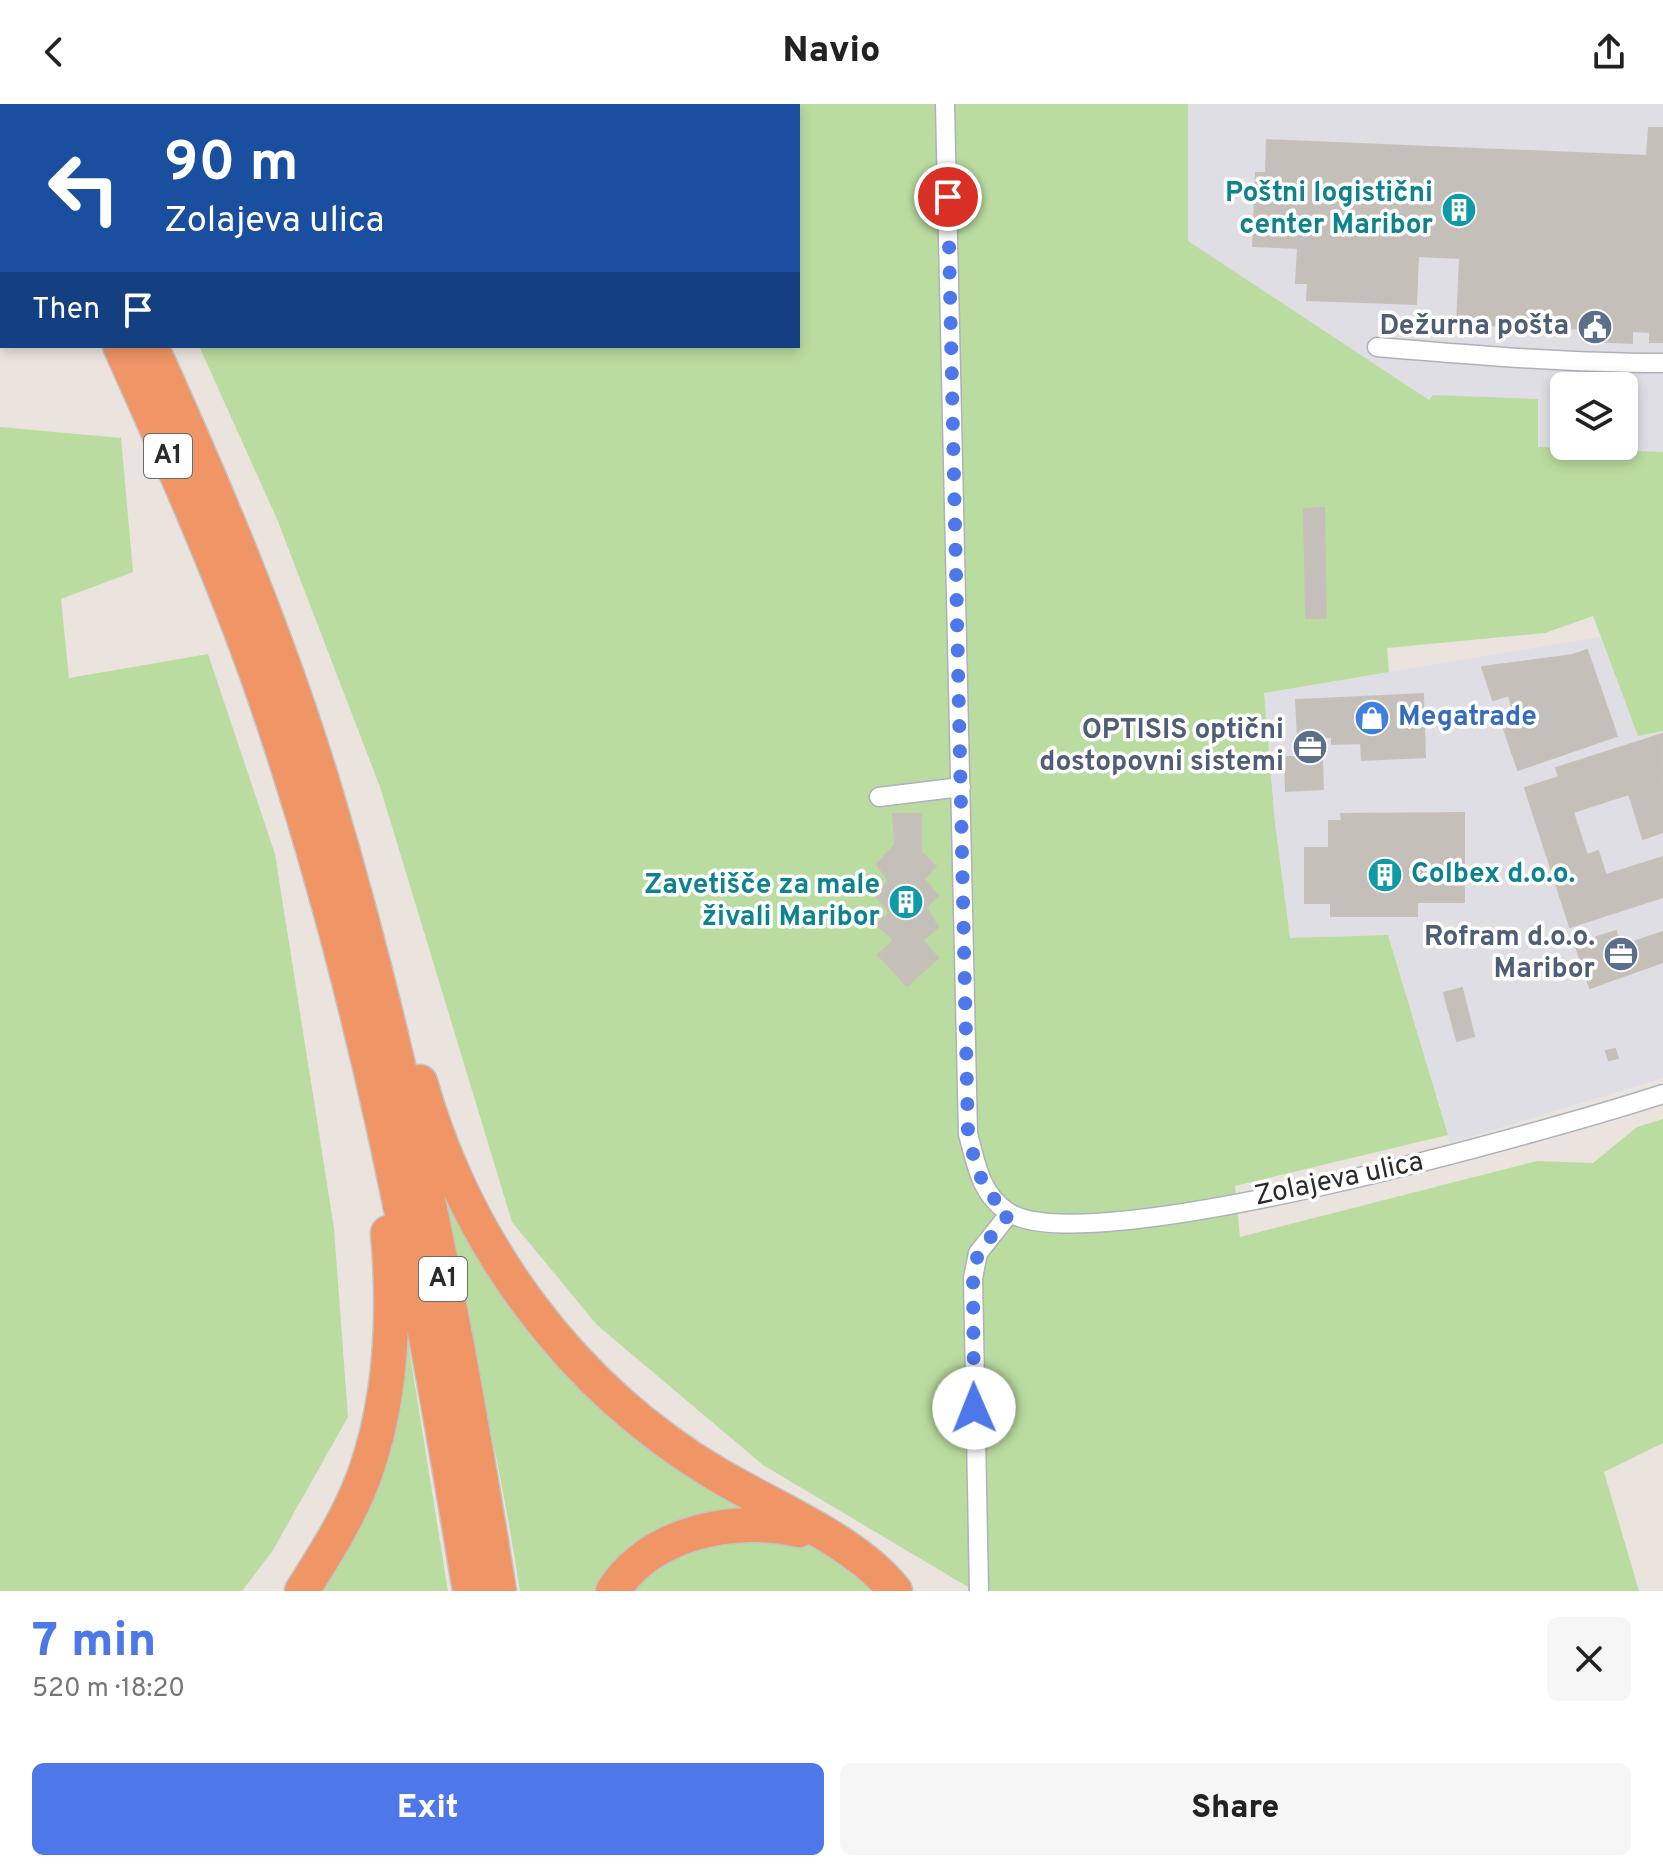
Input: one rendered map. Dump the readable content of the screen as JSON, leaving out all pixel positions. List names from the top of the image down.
{
  "streets": {
    "highway": ["A1"],
    "street": ["Zolajeva ulica"]
  },
  "places": {
    "building": ["Poštni logistični center Maribor", "Colbex d.o.o.", "Zavetišče za male živali Maribor"],
    "public building": ["Dežurna pošta"],
    "shop": ["Megatrade"],
    "office": ["OPTISIS optični dostopovni sistemi", "Rofram d.o.o. Maribor"]
  },
  "page": {
    "header": "Navio",
    "turn": ["90 m", "Zolajeva ulica"],
    "then": "Then",
    "heading": ["7 min", "520 m · 18:20"],
    "buttons": ["Exit", "Share"]
  }
}
